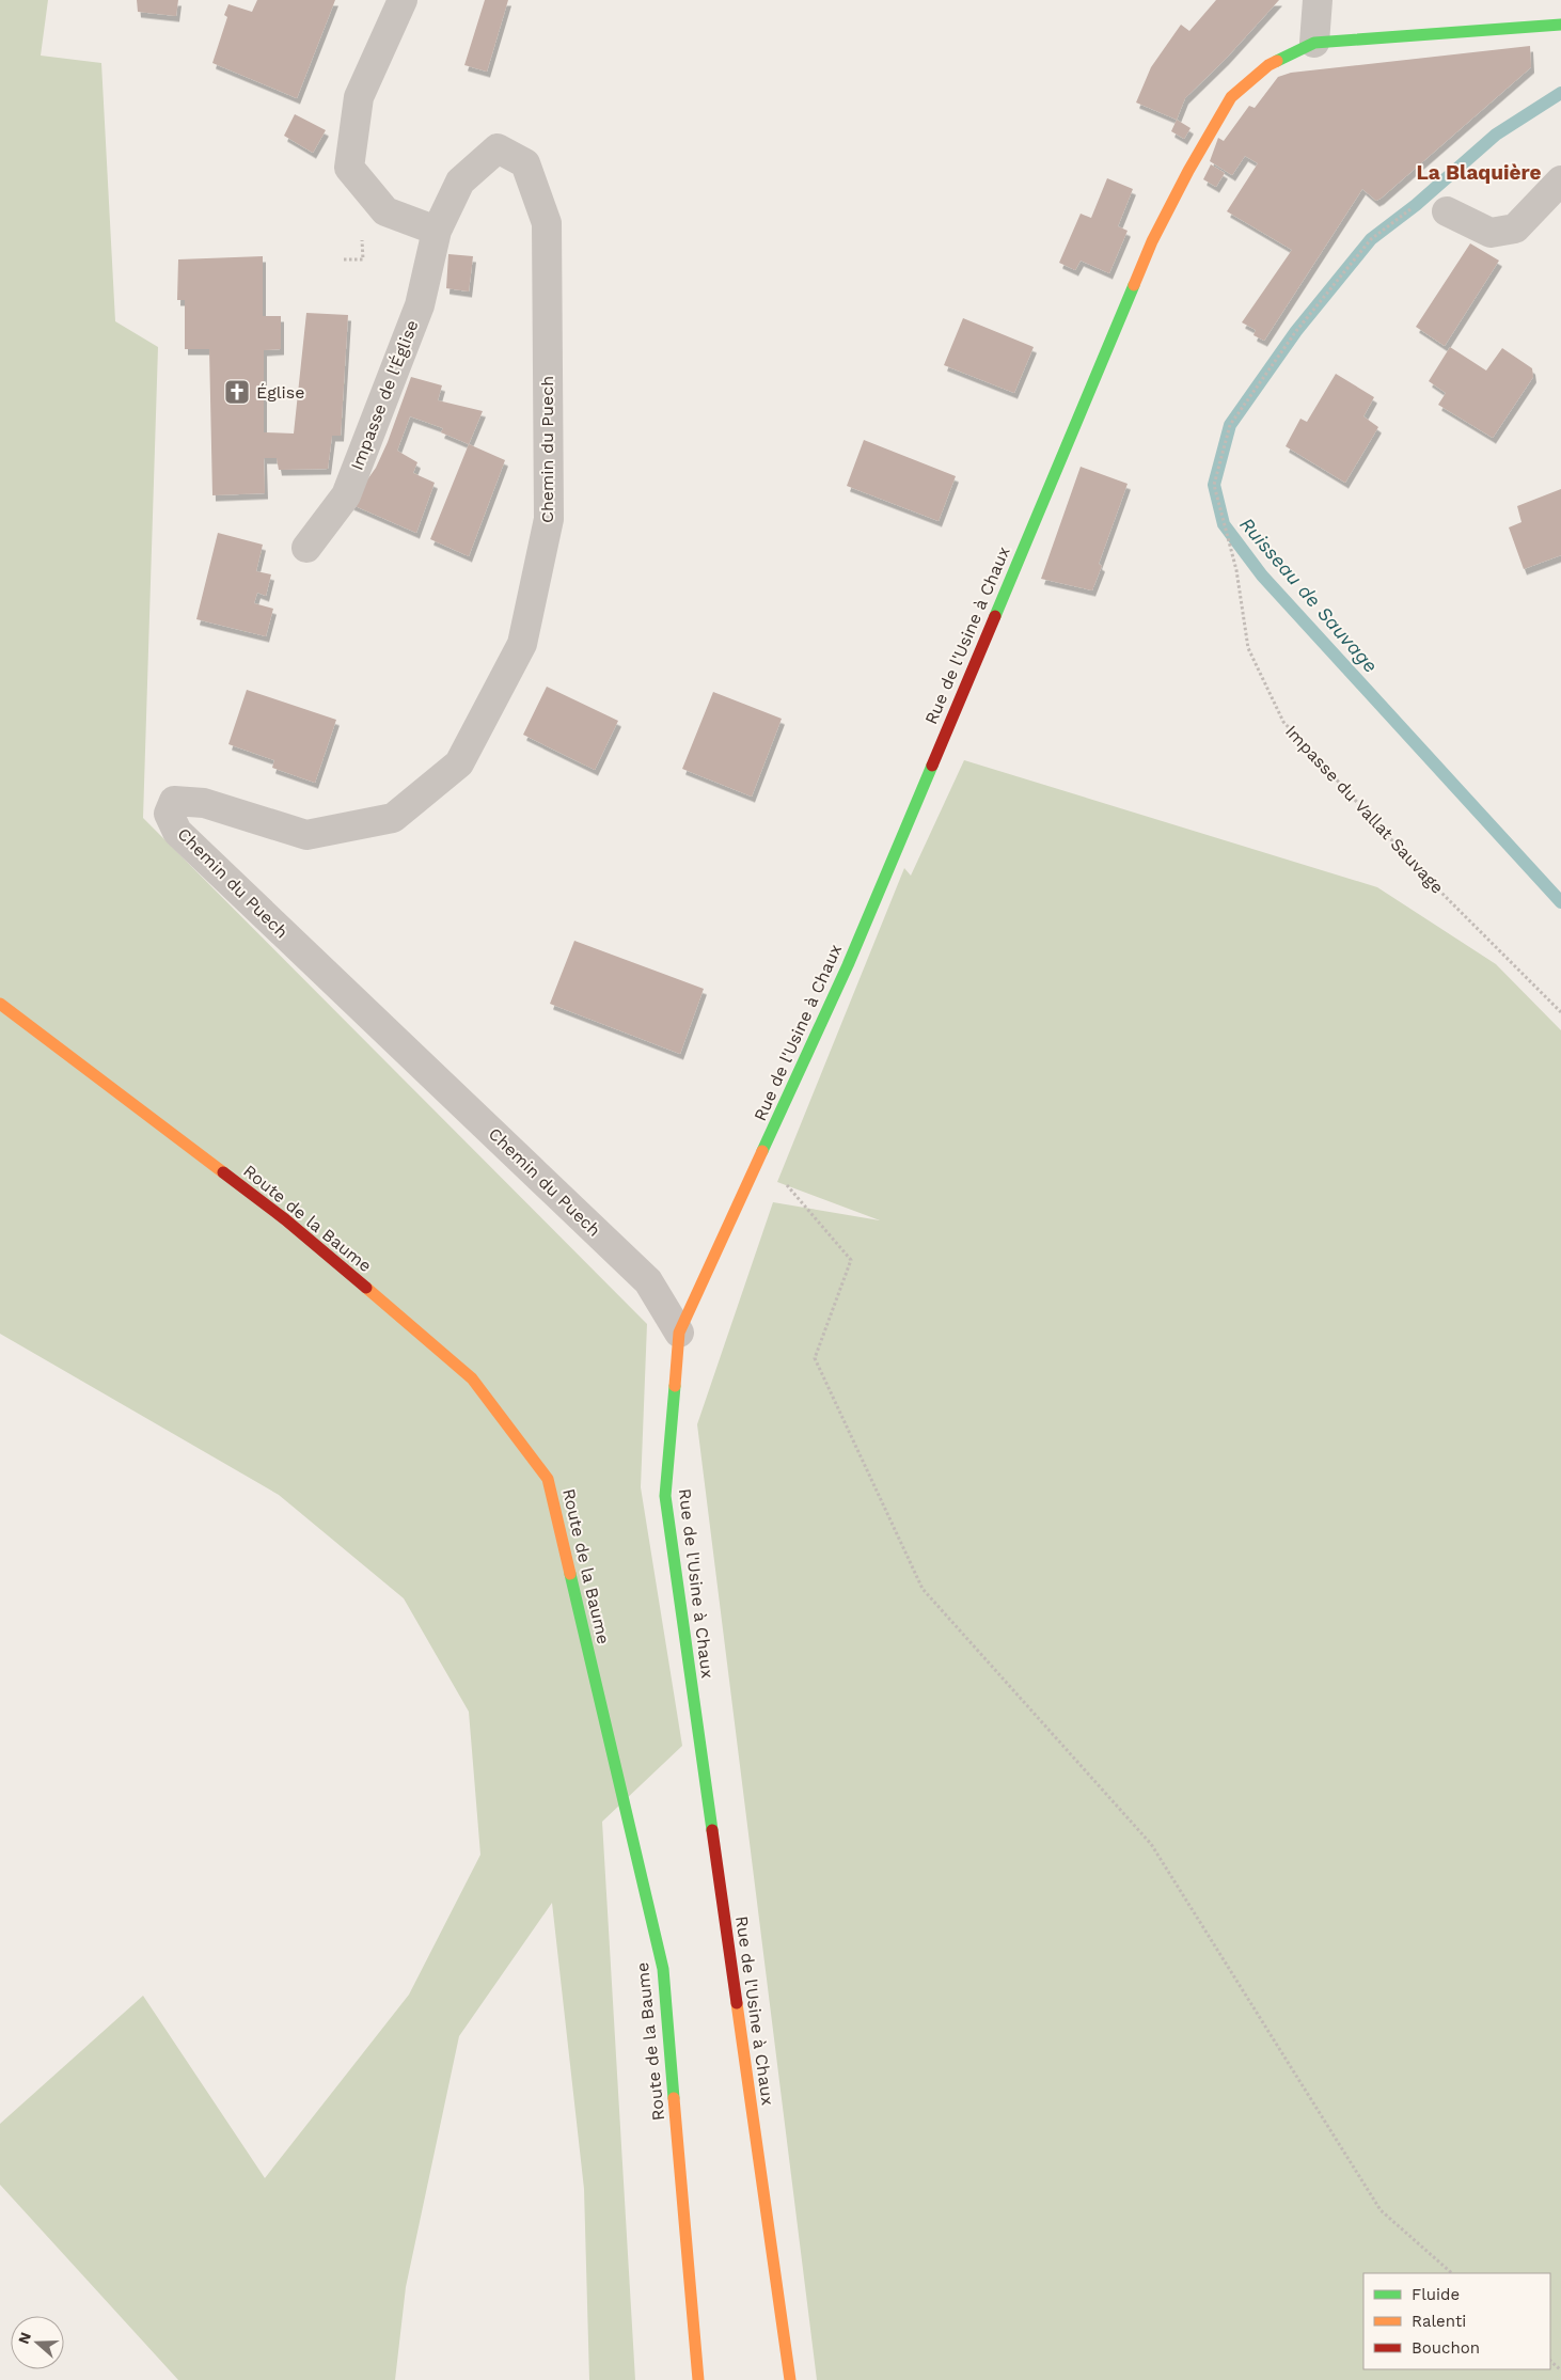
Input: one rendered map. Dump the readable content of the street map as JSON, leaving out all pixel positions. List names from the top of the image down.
{
  "streets": {
    "street": [
      "Impasse de l'Église",
      "Chemin du Puech",
      "Rue de l'Usine à Chaux",
      "Route de la Baume"
    ],
    "path": ["Impasse du Vallat Sauvage"]
  },
  "crossings": [
    ["Impasse de l'Église", "Chemin du Puech"],
    ["Chemin du Puech", "Rue de l'Usine à Chaux"]
  ],
  "districts": ["La Blaquière"],
  "water": ["Ruisseau de Sauvage"],
  "places": {
    "church": ["Église"]
  },
  "legend": ["Fluide", "Ralenti", "Bouchon"],
  "north": "left"
}
